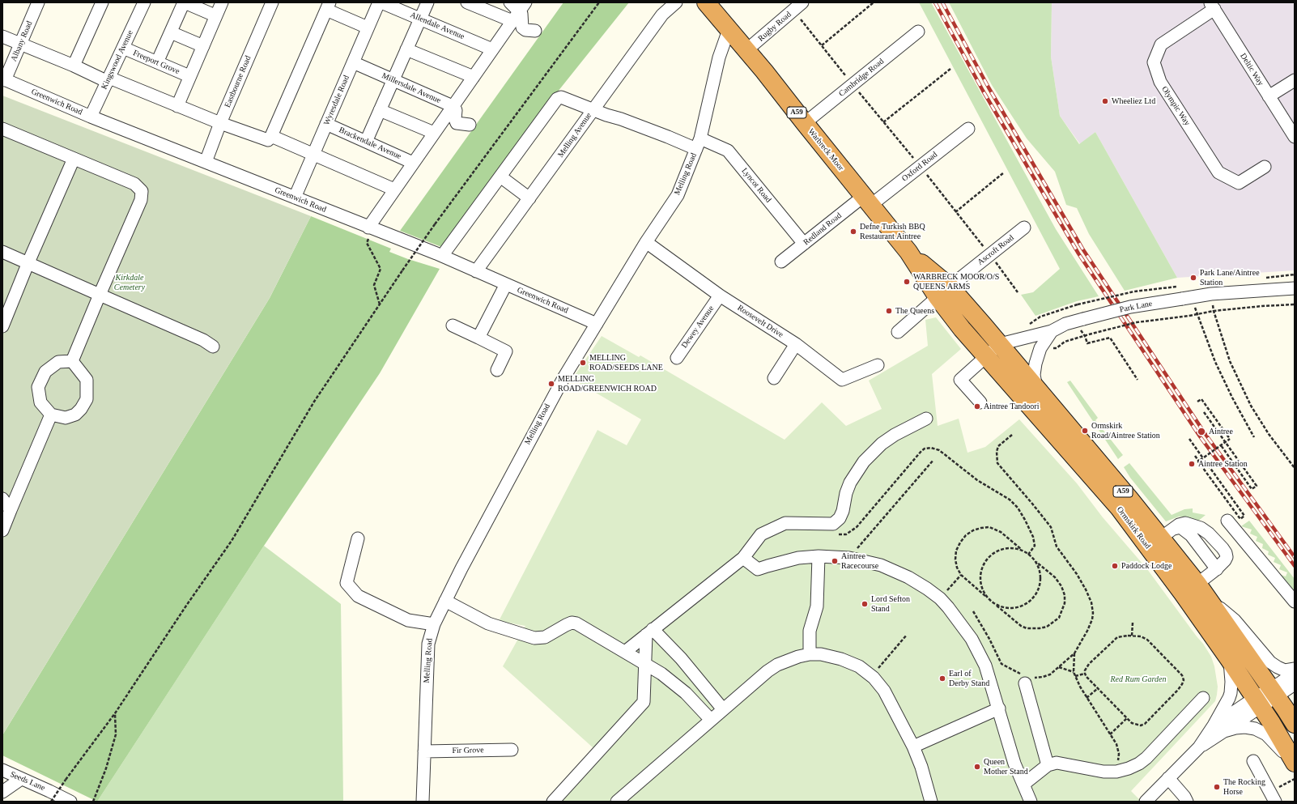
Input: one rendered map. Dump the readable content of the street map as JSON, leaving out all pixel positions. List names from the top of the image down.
{
  "streets": {
    "highway": ["A59", "Warbreck Moor", "Ormskirk Road"],
    "street": [
      "Allendale Avenue",
      "Rugby Road",
      "Albany Road",
      "Kingswood Avenue",
      "Freeport Grove",
      "Deltic Way",
      "Cambridge Road",
      "Eastbourne Road",
      "Millersdale Avenue",
      "Wyresdale Road",
      "Greenwich Road",
      "Olympic Way",
      "Melling Avenue",
      "Brackendale Avenue",
      "Oxford Road",
      "Melling Road",
      "Lyncot Road",
      "Redland Road",
      "Ascroft Road",
      "Park Lane",
      "Roosevelt Drive",
      "Dewey Avenue",
      "Fir Grove",
      "Seeds Lane"
    ]
  },
  "crossings": [
    ["Rugby Road", "Warbreck Moor"],
    ["Albany Road", "Greenwich Road"],
    ["Kingswood Avenue", "Freeport Grove"],
    ["Kingswood Avenue", "Greenwich Road"],
    ["Deltic Way", "Olympic Way"],
    ["Cambridge Road", "Warbreck Moor"],
    ["Eastbourne Road", "Greenwich Road"],
    ["Millersdale Avenue", "Wyresdale Road"],
    ["Wyresdale Road", "Greenwich Road"],
    ["Wyresdale Road", "Brackendale Avenue"],
    ["Greenwich Road", "Melling Avenue"],
    ["Greenwich Road", "Melling Road"],
    ["Greenwich Road", "Lyncot Road"],
    ["Melling Avenue", "Lyncot Road"],
    ["Warbreck Moor", "Oxford Road"],
    ["Warbreck Moor", "Melling Road"],
    ["Warbreck Moor", "Redland Road"],
    ["Warbreck Moor", "Ascroft Road"],
    ["Warbreck Moor", "Park Lane"],
    ["Warbreck Moor", "Ormskirk Road"],
    ["Oxford Road", "Redland Road"],
    ["Melling Road", "Lyncot Road"],
    ["Melling Road", "Roosevelt Drive"],
    ["Melling Road", "Fir Grove"],
    ["Lyncot Road", "Redland Road"],
    ["Park Lane", "Ormskirk Road"],
    ["Roosevelt Drive", "Dewey Avenue"]
  ],
  "parks": ["Kirkdale Cemetery", "Red Rum Garden"],
  "places": [
    "Wheeliez Ltd",
    "Defne Turkish BBQ Restaurant Aintree",
    "Park Lane/Aintree Station",
    "WARBRECK MOOR/O/S QUEENS ARMS",
    "The Queens",
    "MELLING ROAD/SEEDS LANE",
    "MELLING ROAD/GREENWICH ROAD",
    "Aintree Tandoori",
    "Ormskirk Road/Aintree Station",
    "Aintree",
    "Aintree Station",
    "Aintree Racecourse",
    "Paddock Lodge",
    "Lord Sefton Stand",
    "Earl of Derby Stand",
    "Queen Mother Stand",
    "The Rocking Horse"
  ]
}
